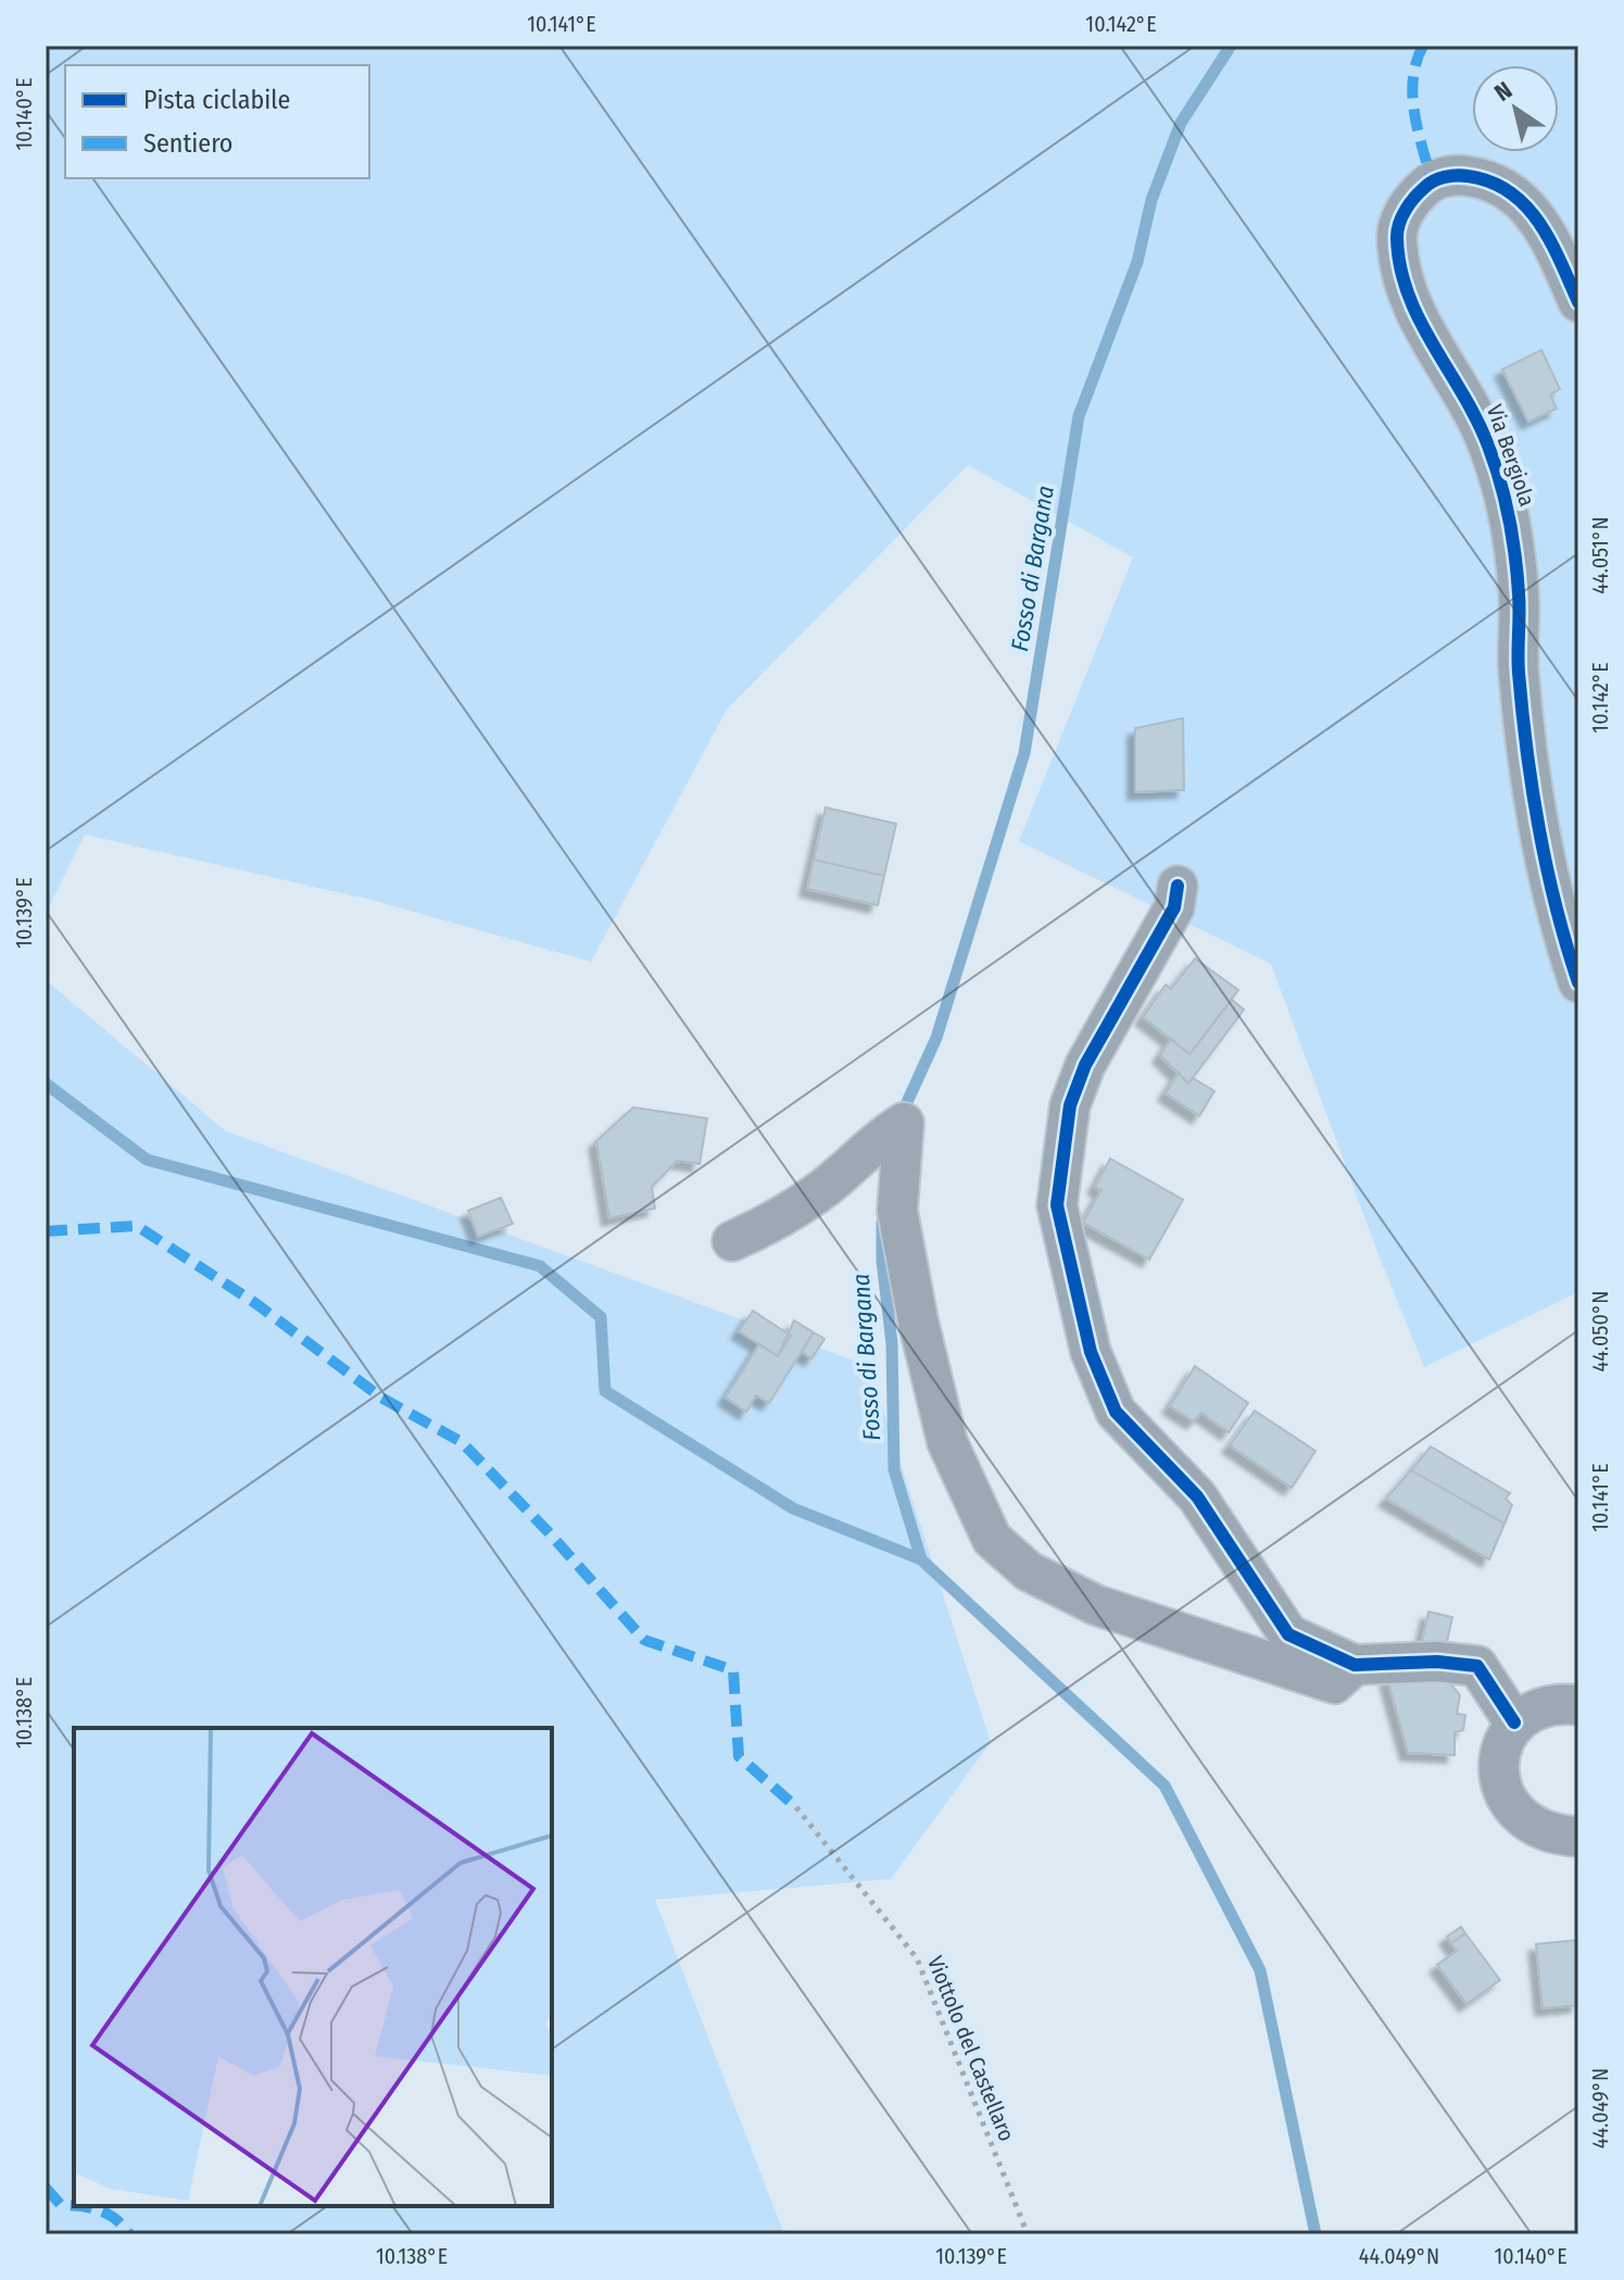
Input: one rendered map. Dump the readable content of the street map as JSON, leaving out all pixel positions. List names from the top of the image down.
{
  "streets": {
    "street": ["Via Bergiola"],
    "path": ["Viottolo del Castellaro"]
  },
  "water": ["Fosso di Bargana"],
  "legend": ["Pista ciclabile", "Sentiero"],
  "north": "top left",
  "coordinates": [
    "10.141°E",
    "10.142°E",
    "10.140°E",
    "44.051°N",
    "10.139°E",
    "44.050°N",
    "10.138°E",
    "44.049°N"
  ]
}
